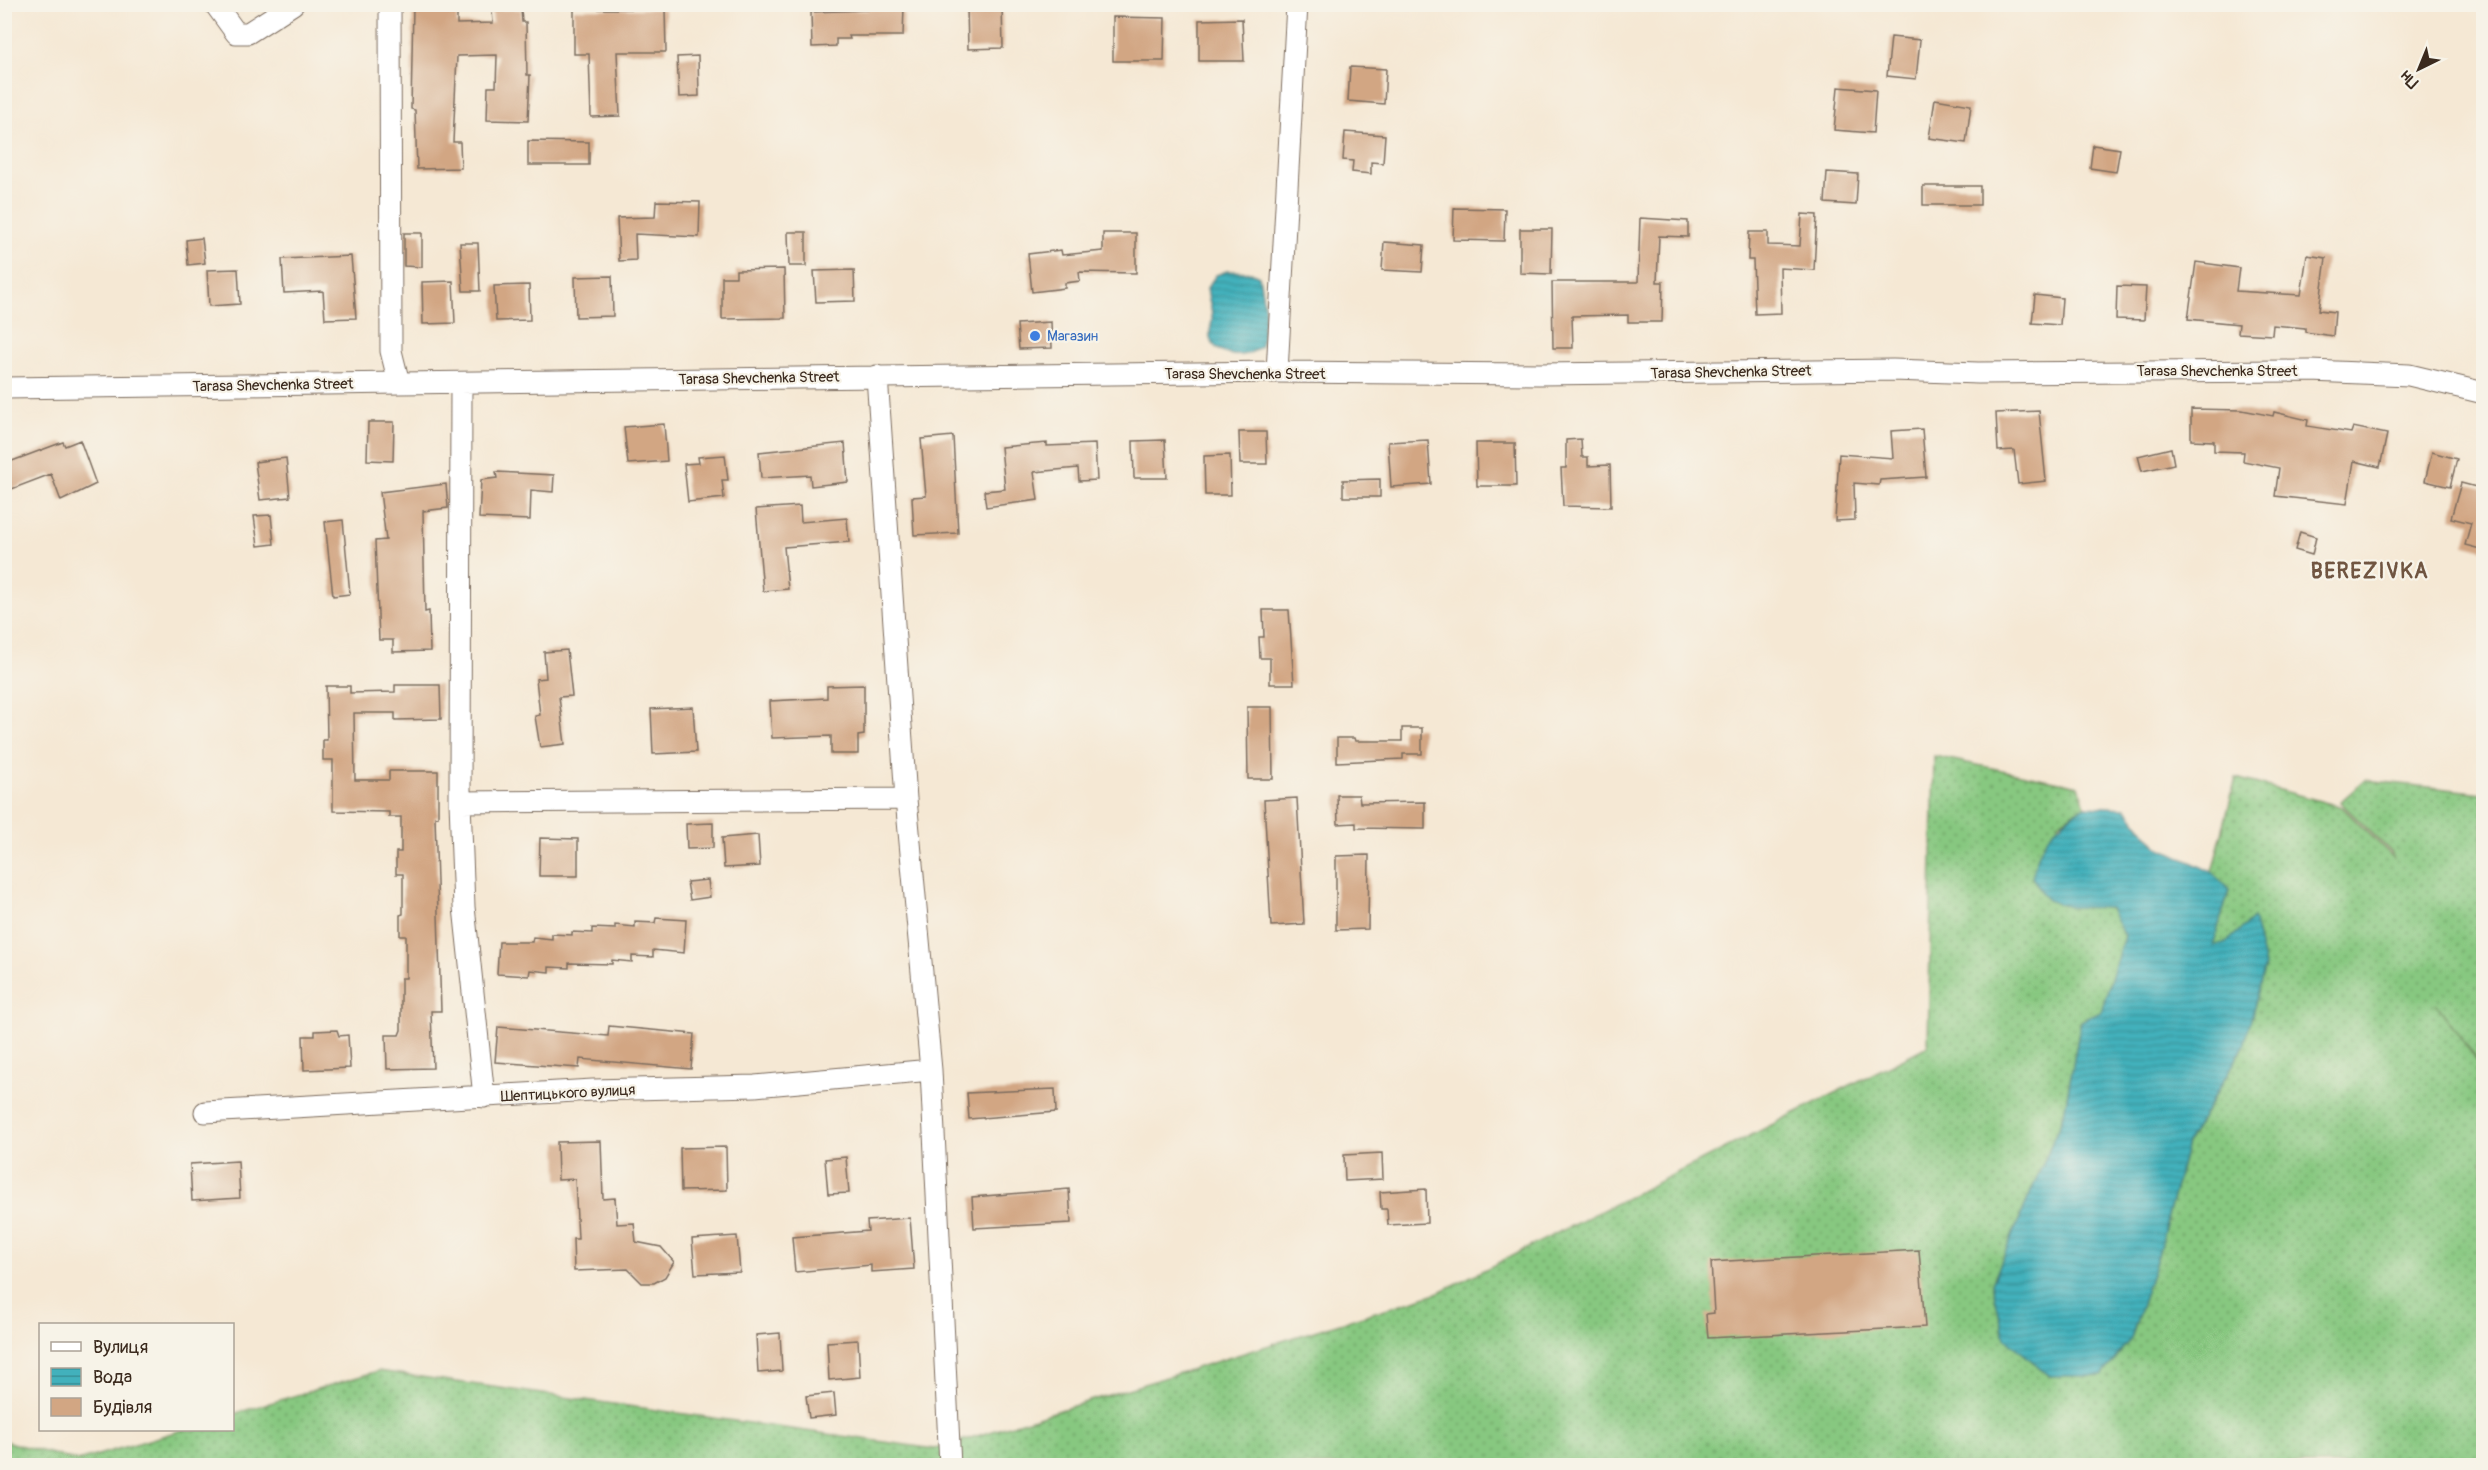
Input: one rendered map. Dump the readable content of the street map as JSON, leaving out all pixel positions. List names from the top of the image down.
{
  "streets": {
    "street": ["Tarasa Shevchenka Street", "Шептицького вулиця"]
  },
  "districts": ["BEREZIVKA"],
  "places": ["Магазин"],
  "legend": ["Вулиця", "Вода", "Будівля"],
  "north": "bottom left"
}
